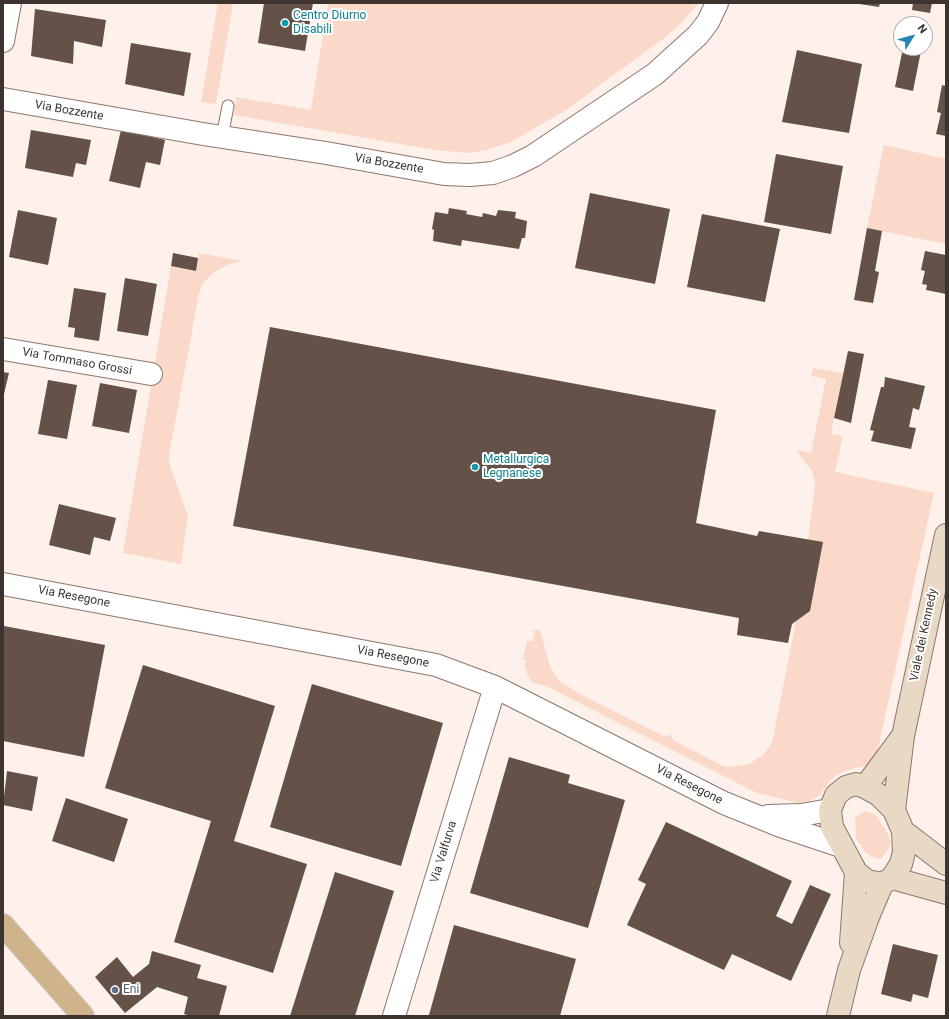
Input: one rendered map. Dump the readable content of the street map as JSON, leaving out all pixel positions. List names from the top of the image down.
{
  "streets": {
    "street": [
      "Via Bozzente",
      "Via Tommaso Grossi",
      "Via Resegone",
      "Viale dei Kennedy",
      "Via Valfurva"
    ]
  },
  "crossings": [
    ["Via Resegone", "Viale dei Kennedy"],
    ["Via Resegone", "Via Valfurva"]
  ],
  "places": ["Centro Diurno Disabili", "Metallurgica Legnanese", "Eni"],
  "north": "top right"
}
